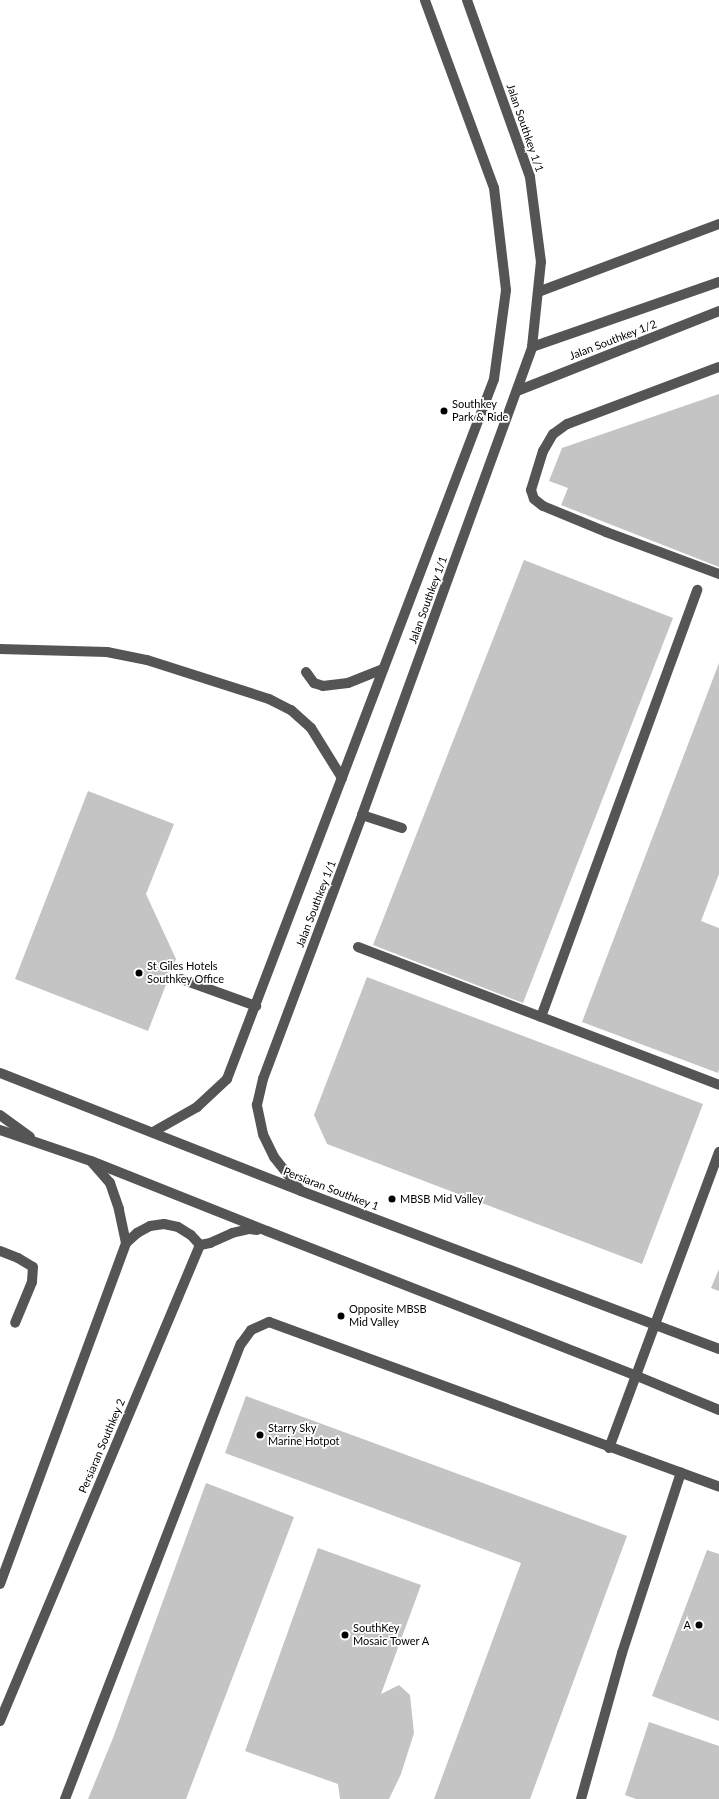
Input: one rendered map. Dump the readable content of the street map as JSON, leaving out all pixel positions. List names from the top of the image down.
{
  "streets": {
    "street": [
      "Jalan Southkey 1/1",
      "Jalan Southkey 1/2",
      "Persiaran Southkey 1",
      "Persiaran Southkey 2"
    ]
  },
  "crossings": [
    ["Jalan Southkey 1/1", "Jalan Southkey 1/2"],
    ["Jalan Southkey 1/1", "Persiaran Southkey 1"]
  ],
  "places": [
    "Southkey Park & Ride",
    "St Giles Hotels Southkey Office",
    "MBSB Mid Valley",
    "Opposite MBSB Mid Valley",
    "Starry Sky Marine Hotpot",
    "A",
    "SouthKey Mosaic Tower A"
  ]
}
